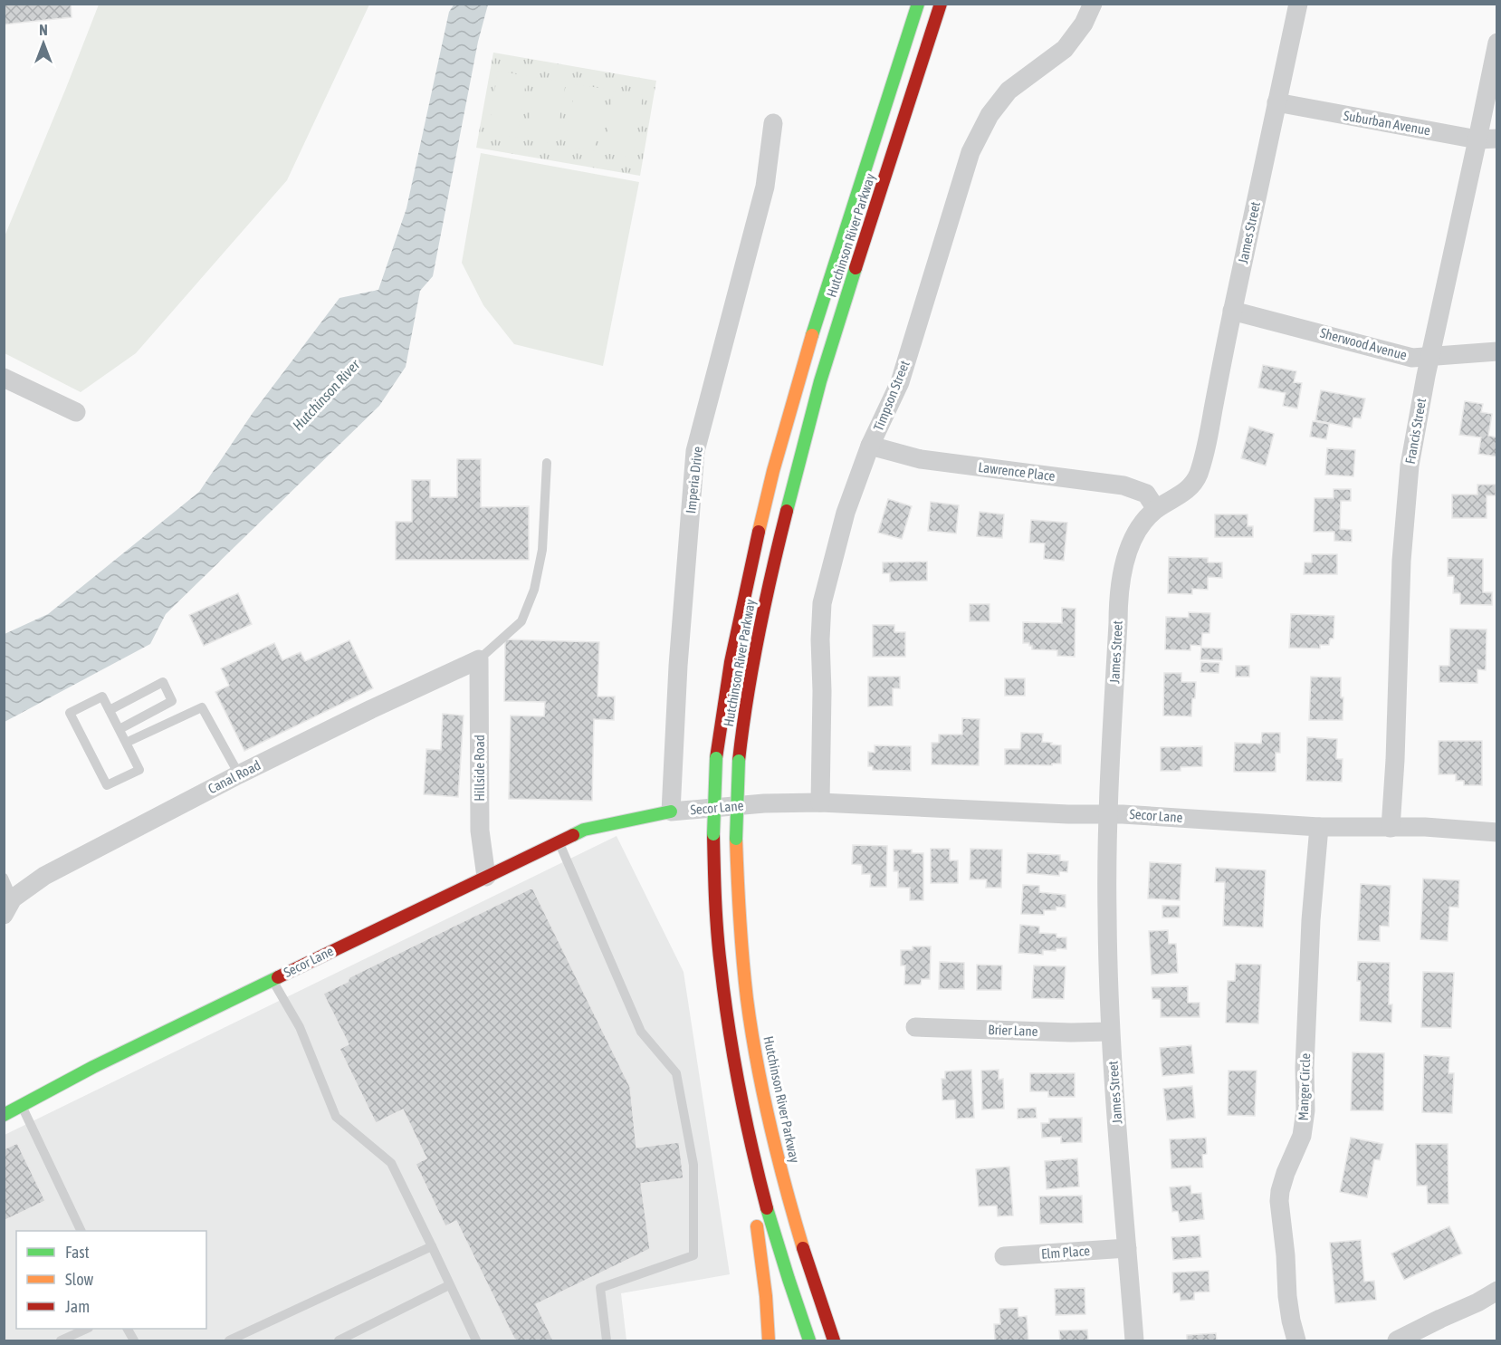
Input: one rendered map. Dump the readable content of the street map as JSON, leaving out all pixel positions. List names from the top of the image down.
{
  "streets": {
    "main road": ["Hutchinson River Parkway", "Secor Lane"],
    "street": [
      "Suburban Avenue",
      "James Street",
      "Sherwood Avenue",
      "Timpson Street",
      "Francis Street",
      "Lawrence Place",
      "Imperia Drive",
      "Hillside Road",
      "Canal Road",
      "Brier Lane",
      "Manger Circle",
      "Elm Place"
    ]
  },
  "crossings": [
    ["Suburban Avenue", "James Street"],
    ["Suburban Avenue", "Francis Street"],
    ["James Street", "Sherwood Avenue"],
    ["James Street", "Lawrence Place"],
    ["James Street", "Secor Lane"],
    ["James Street", "Brier Lane"],
    ["James Street", "Elm Place"],
    ["Sherwood Avenue", "Francis Street"],
    ["Timpson Street", "Lawrence Place"],
    ["Timpson Street", "Secor Lane"],
    ["Francis Street", "Secor Lane"],
    ["Imperia Drive", "Secor Lane"],
    ["Hillside Road", "Canal Road"],
    ["Hillside Road", "Secor Lane"],
    ["Secor Lane", "Manger Circle"]
  ],
  "water": ["Hutchinson River"],
  "legend": ["Fast", "Slow", "Jam"],
  "north": "top"
}
